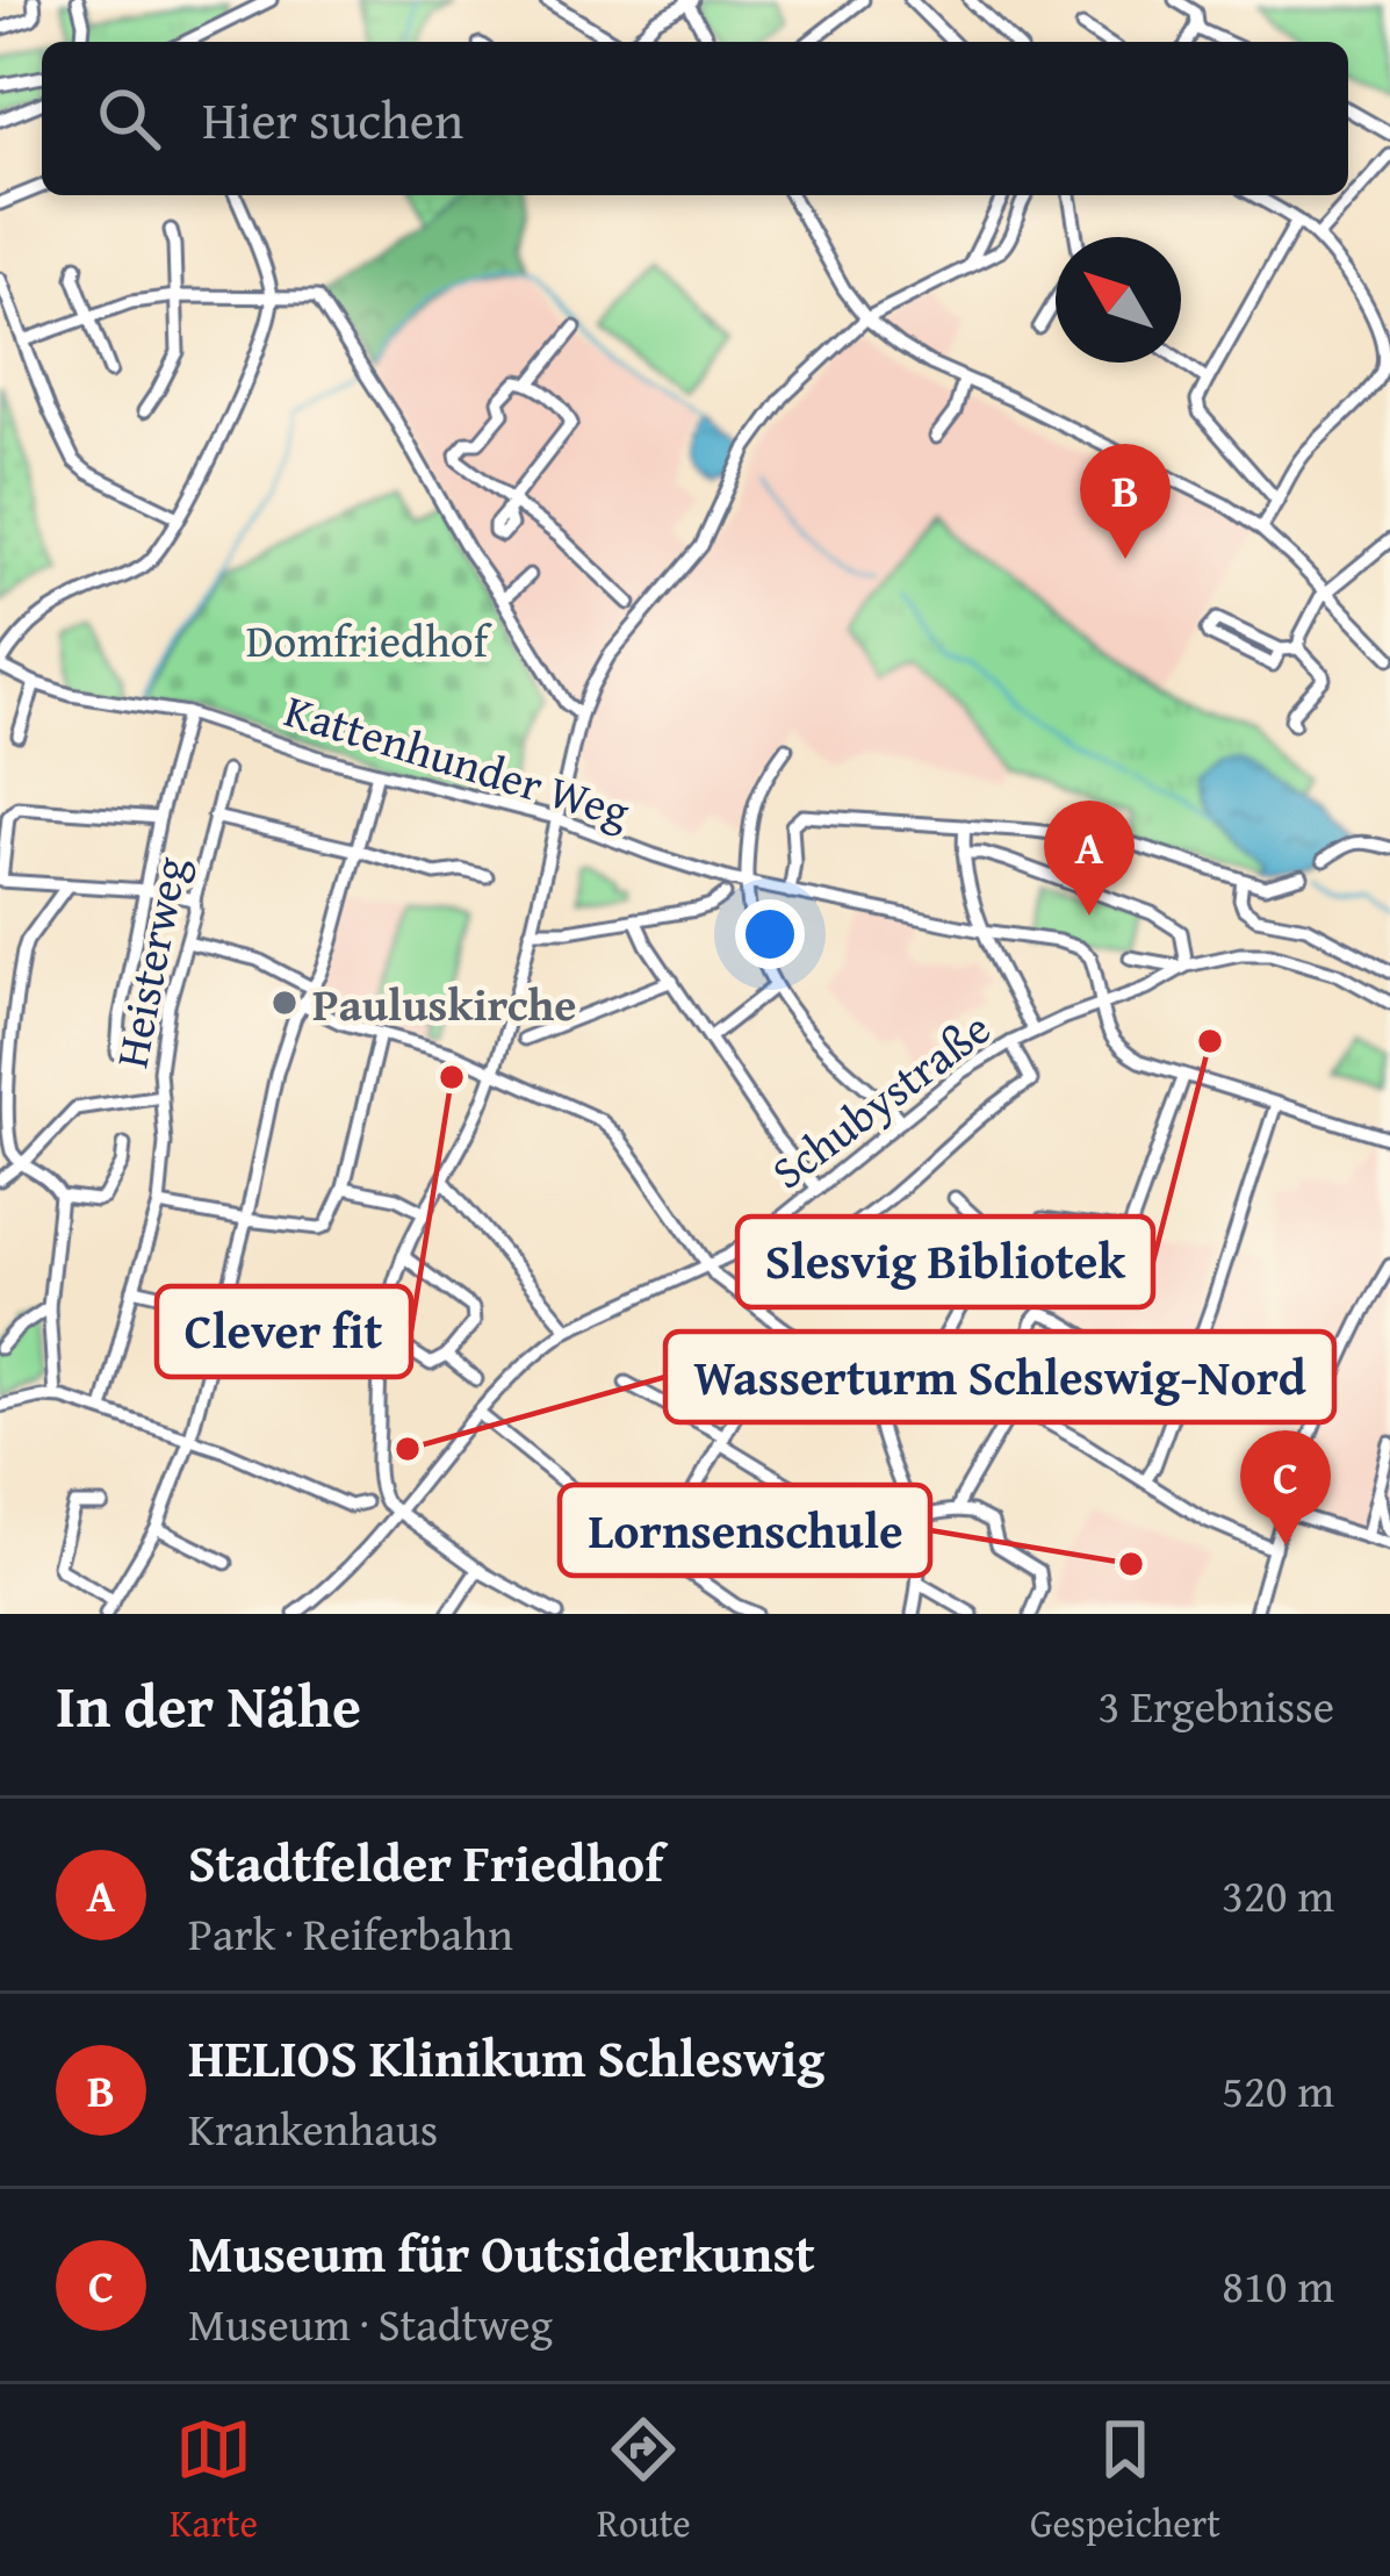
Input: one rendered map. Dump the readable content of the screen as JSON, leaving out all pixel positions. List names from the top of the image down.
{
  "streets": {
    "street": ["Kattenhunder Weg", "Heisterweg", "Schubystraße"]
  },
  "crossings": [
    ["Kattenhunder Weg", "Schubystraße"]
  ],
  "parks": ["Domfriedhof"],
  "places": [
    "Pauluskirche",
    "Slesvig Bibliotek",
    "Clever fit",
    "Wasserturm Schleswig-Nord",
    "Lornsenschule"
  ],
  "north": "top left",
  "page": {
    "search": "Hier suchen",
    "pins": ["B", "A", "C"],
    "heading": ["In der Nähe", "3 Ergebnisse"],
    "list": [
      {
        "mark": "A",
        "name": "Stadtfelder Friedhof",
        "note": "Park · Reiferbahn",
        "value": "320 m"
      },
      {
        "mark": "B",
        "name": "HELIOS Klinikum Schleswig",
        "note": "Krankenhaus",
        "value": "520 m"
      },
      {
        "mark": "C",
        "name": "Museum für Outsiderkunst",
        "note": "Museum · Stadtweg",
        "value": "810 m"
      }
    ],
    "nav": ["Karte", "Route", "Gespeichert"]
  }
}
